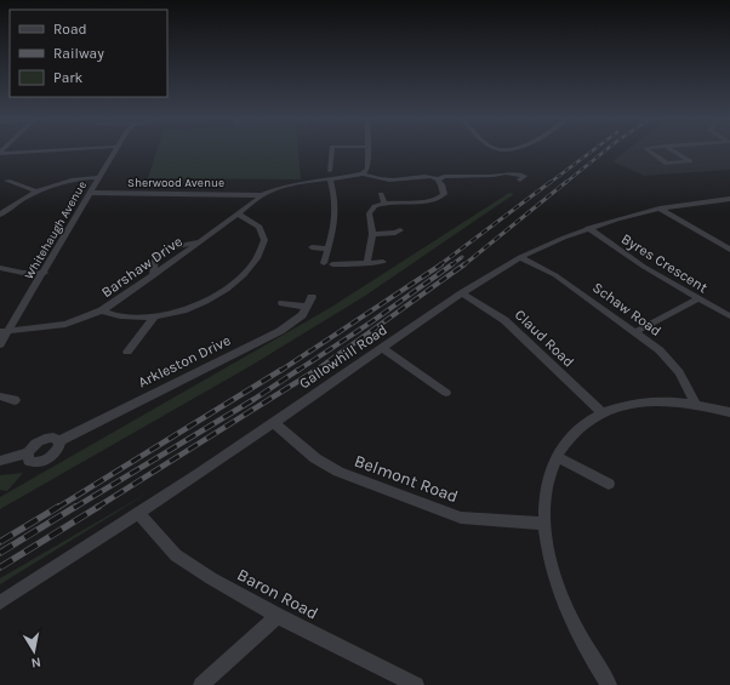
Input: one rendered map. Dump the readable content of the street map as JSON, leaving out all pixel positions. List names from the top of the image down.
{
  "streets": {
    "street": [
      "Sherwood Avenue",
      "Whitehaugh Avenue",
      "Byres Crescent",
      "Barshaw Drive",
      "Schaw Road",
      "Claud Road",
      "Gallowhill Road",
      "Arkleston Drive",
      "Belmont Road",
      "Baron Road"
    ]
  },
  "crossings": [
    ["Sherwood Avenue", "Whitehaugh Avenue"],
    ["Sherwood Avenue", "Barshaw Drive"],
    ["Whitehaugh Avenue", "Barshaw Drive"],
    ["Byres Crescent", "Gallowhill Road"],
    ["Schaw Road", "Gallowhill Road"],
    ["Claud Road", "Gallowhill Road"],
    ["Gallowhill Road", "Belmont Road"],
    ["Gallowhill Road", "Baron Road"]
  ],
  "legend": ["Road", "Railway", "Park"],
  "north": "bottom"
}
